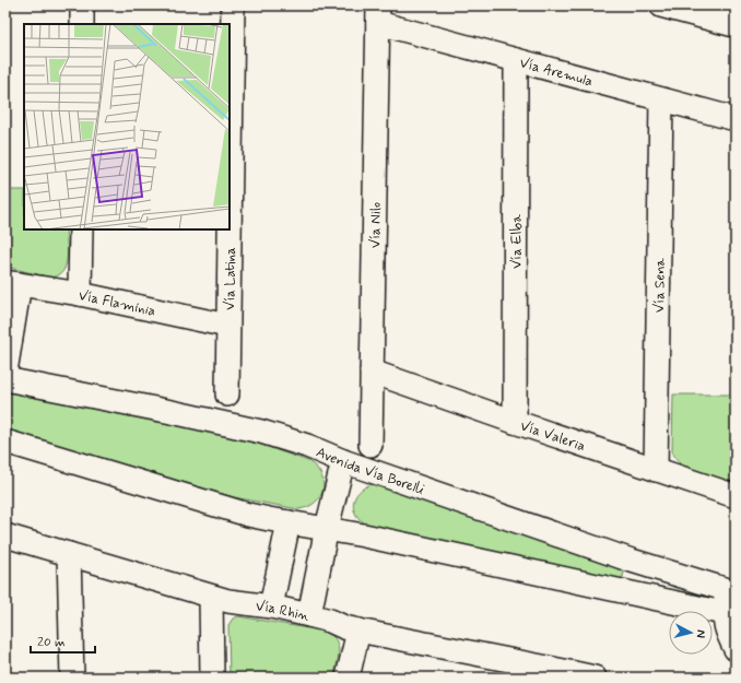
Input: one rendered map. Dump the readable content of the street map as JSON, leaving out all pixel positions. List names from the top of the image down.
{
  "streets": {
    "street": [
      "Vía Aremula",
      "Vía Nilo",
      "Vía Elba",
      "Vía Latina",
      "Vía Sena",
      "Vía Flaminia",
      "Vía Valeria",
      "Avenida Vía Borelli",
      "Vía Rhin"
    ]
  },
  "crossings": [
    ["Vía Aremula", "Vía Nilo"],
    ["Vía Aremula", "Vía Elba"],
    ["Vía Aremula", "Vía Sena"],
    ["Vía Nilo", "Vía Valeria"],
    ["Vía Elba", "Vía Valeria"],
    ["Vía Latina", "Vía Flaminia"],
    ["Vía Sena", "Vía Valeria"]
  ],
  "scale_bar": "20 m",
  "north": "right"
}
